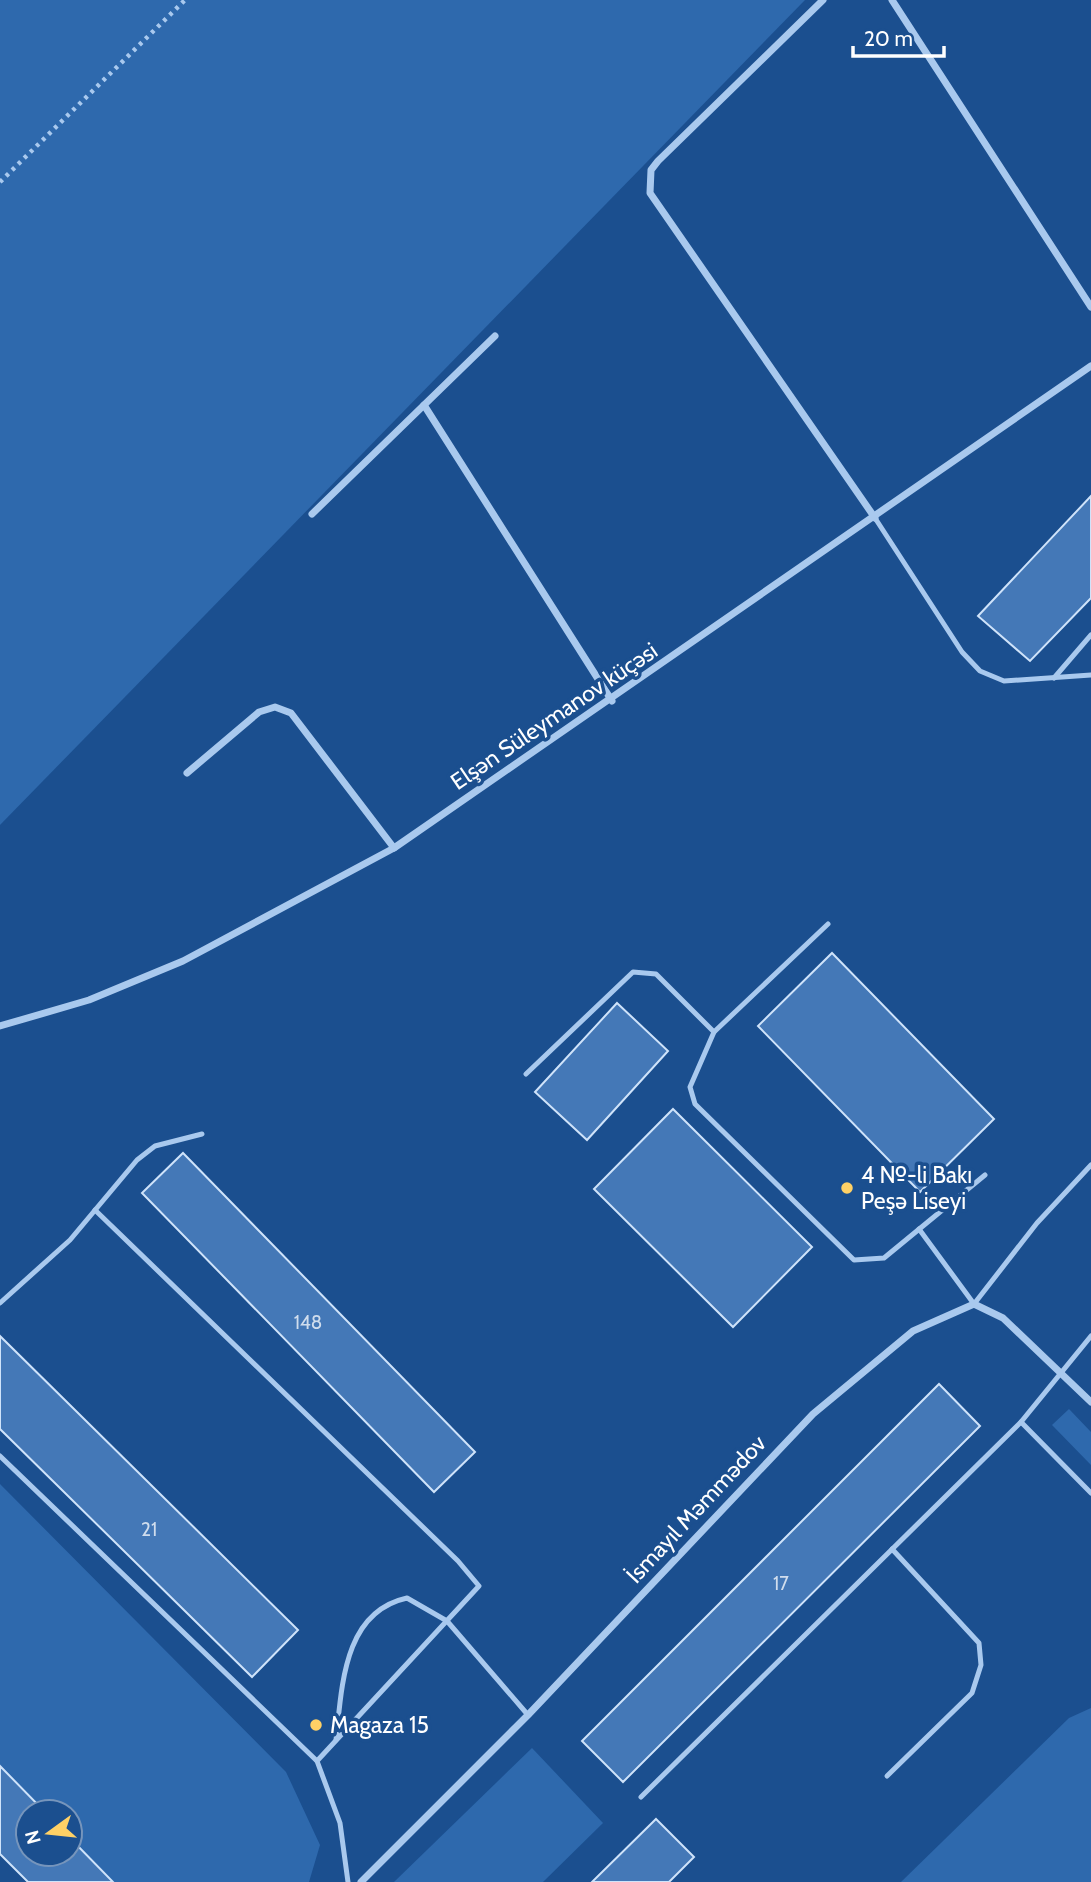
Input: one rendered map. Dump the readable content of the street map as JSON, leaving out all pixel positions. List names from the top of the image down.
{
  "streets": {
    "street": ["Elşən Süleymanov küçəsi", "İsmayıl Məmmədov"]
  },
  "places": ["4 №-li Bakı Peşə Liseyi", "Magaza 15"],
  "house_numbers": ["148", "21", "17"],
  "scale_bar": "20 m",
  "north": "left"
}
